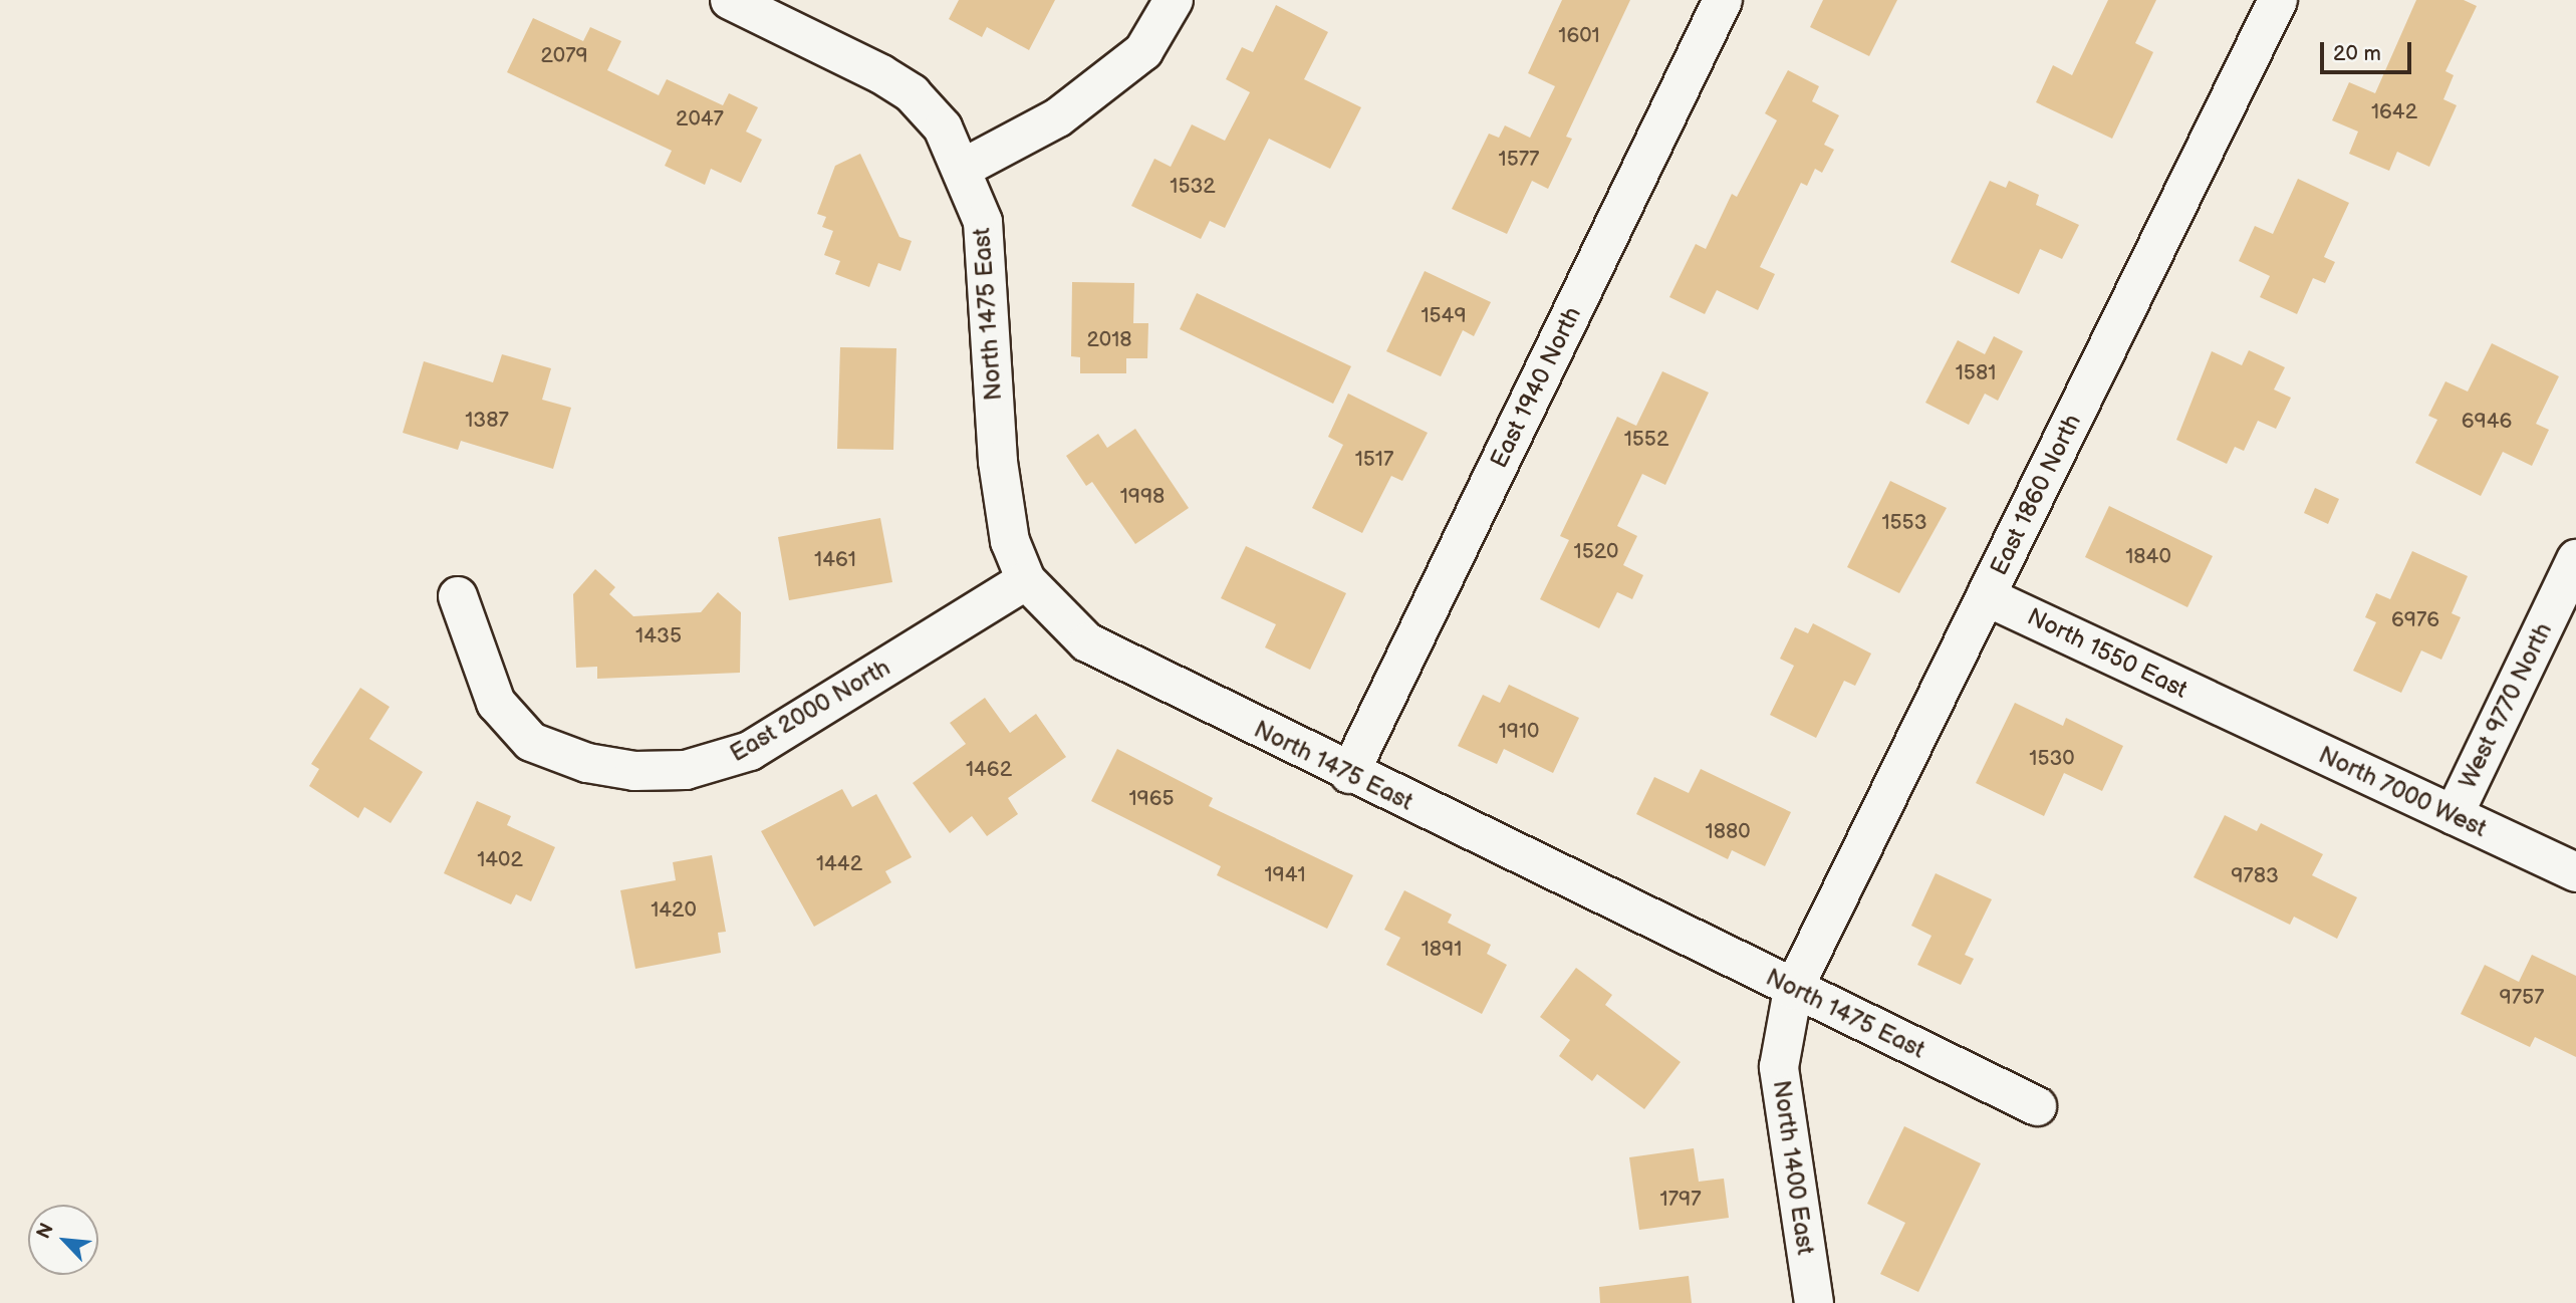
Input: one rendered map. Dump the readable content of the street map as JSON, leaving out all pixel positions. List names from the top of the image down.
{
  "streets": {
    "street": [
      "North 1475 East",
      "East 1940 North",
      "East 1860 North",
      "North 1550 East",
      "West 9770 North",
      "East 2000 North",
      "North 7000 West",
      "North 1400 East"
    ]
  },
  "crossings": [
    ["North 1475 East", "East 1940 North"],
    ["North 1475 East", "East 1860 North"],
    ["North 1475 East", "East 2000 North"],
    ["North 1475 East", "North 1400 East"],
    ["East 1860 North", "North 1550 East"],
    ["East 1860 North", "North 1400 East"],
    ["North 1550 East", "North 7000 West"],
    ["West 9770 North", "North 7000 West"]
  ],
  "house_numbers": [
    "1601",
    "2079",
    "1642",
    "2047",
    "1577",
    "1532",
    "1549",
    "2018",
    "1581",
    "1387",
    "6946",
    "1552",
    "1517",
    "1998",
    "1553",
    "1520",
    "1840",
    "1461",
    "6976",
    "1435",
    "1910",
    "1530",
    "1462",
    "1965",
    "1880",
    "1402",
    "1442",
    "1941",
    "9783",
    "1420",
    "1891",
    "9757",
    "1797"
  ],
  "scale_bar": "20 m",
  "north": "top left"
}
